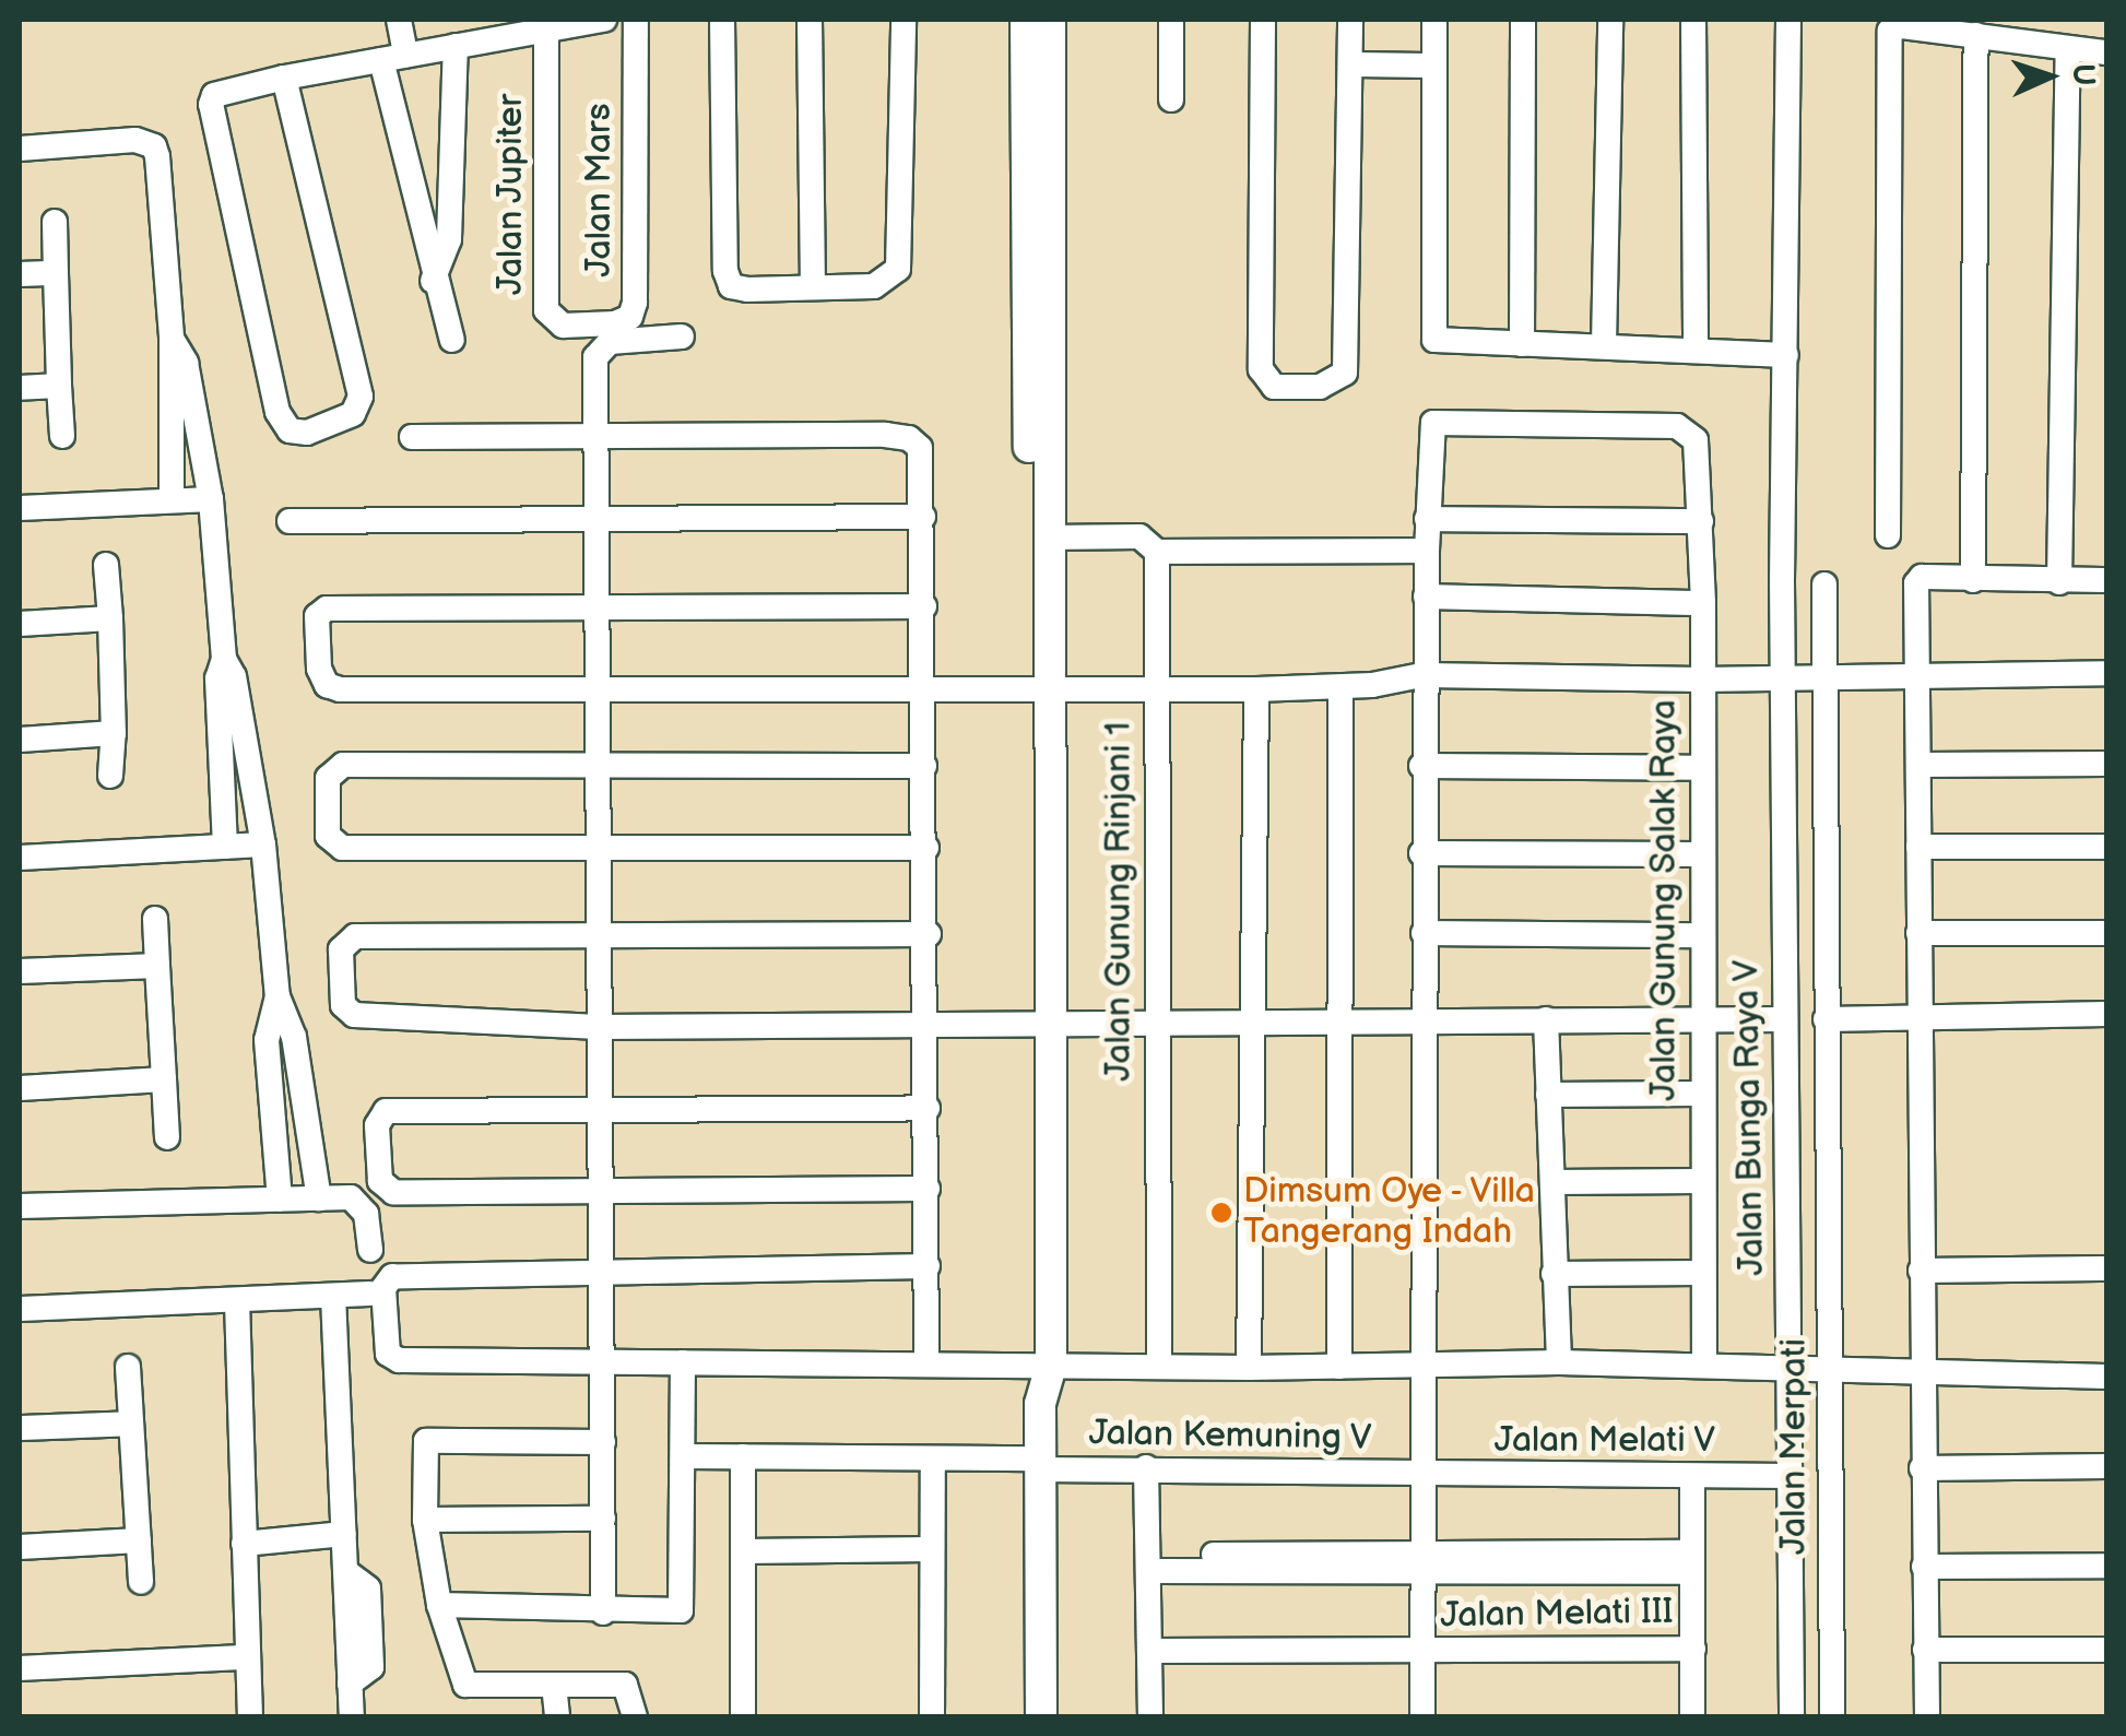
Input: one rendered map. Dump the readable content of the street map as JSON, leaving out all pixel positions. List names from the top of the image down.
{
  "streets": {
    "street": [
      "Jalan Mars",
      "Jalan Jupiter",
      "Jalan Gunung Salak Raya",
      "Jalan Gunung Rinjani 1",
      "Jalan Bunga Raya V",
      "Jalan Kemuning V",
      "Jalan Melati V",
      "Jalan Merpati",
      "Jalan Melati III"
    ]
  },
  "crossings": [
    ["Jalan Mars", "Jalan Jupiter"],
    ["Jalan Bunga Raya V", "Jalan Melati V"],
    ["Jalan Kemuning V", "Jalan Melati V"]
  ],
  "places": ["Dimsum Oye - Villa Tangerang Indah"],
  "north": "right"
}
